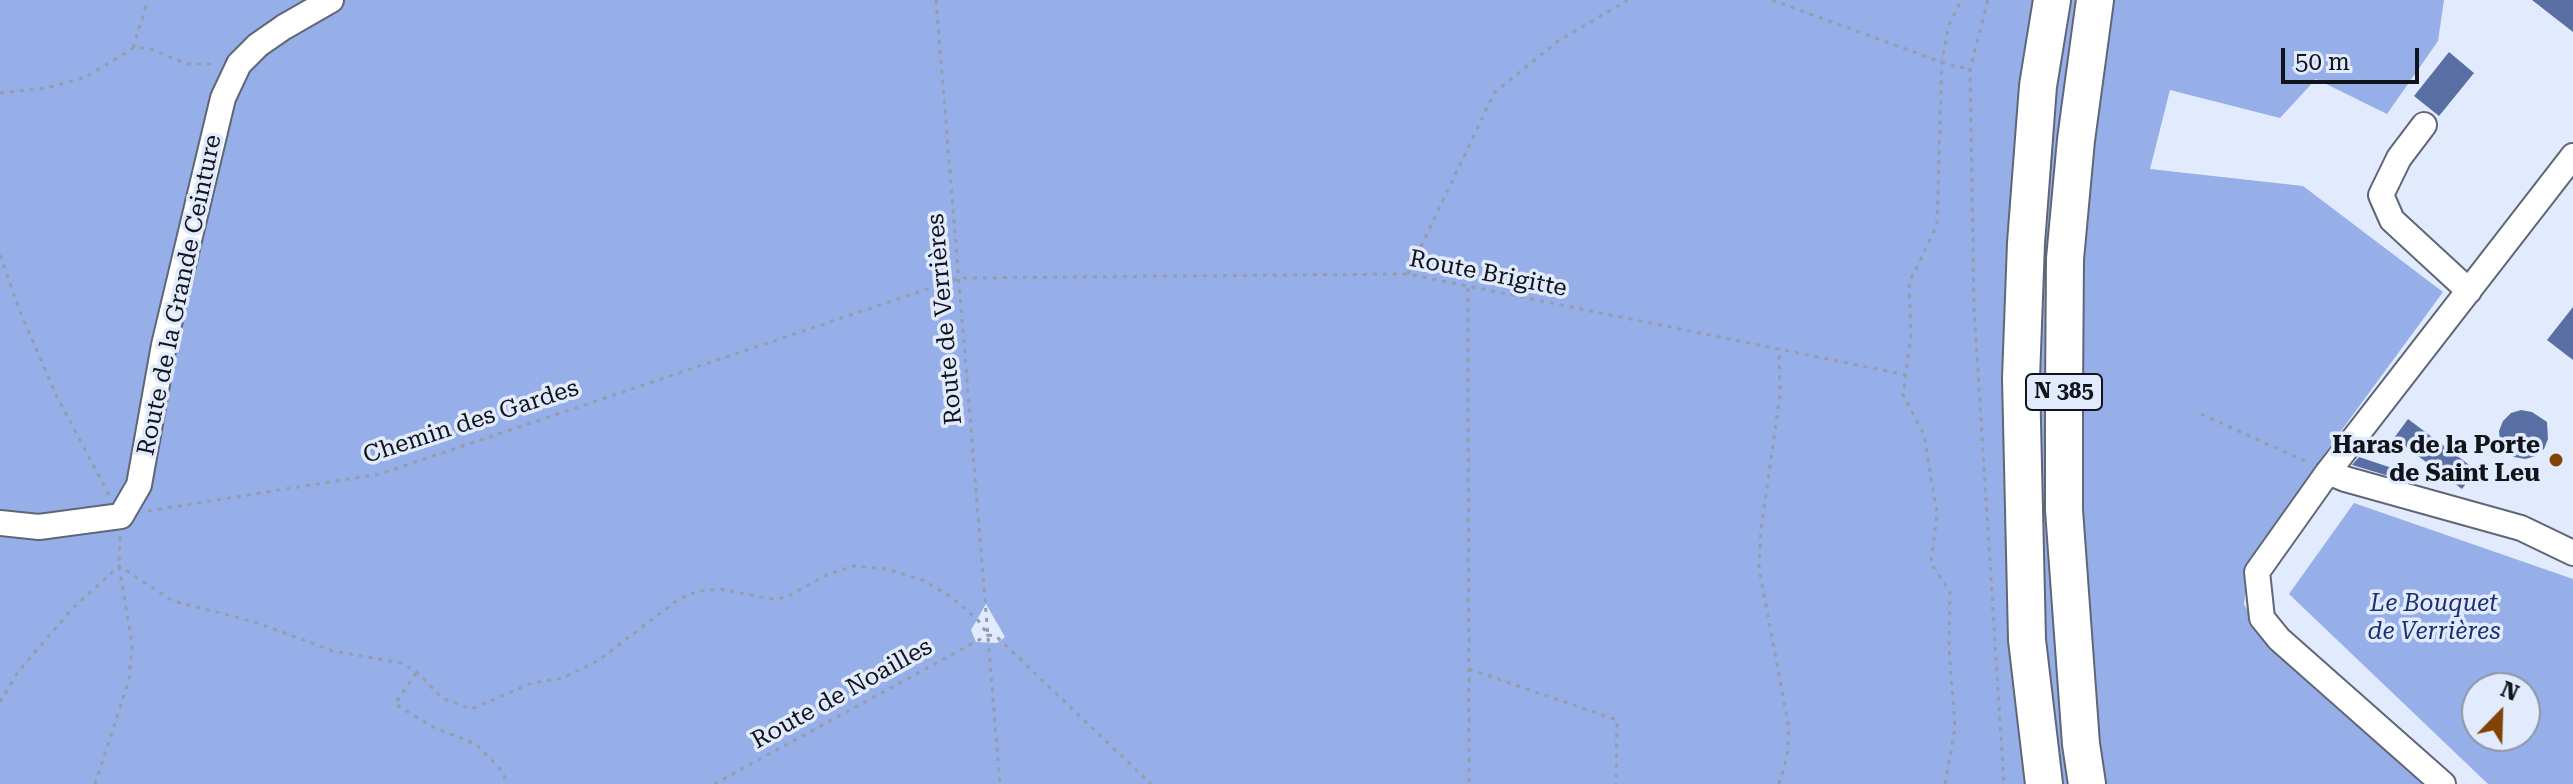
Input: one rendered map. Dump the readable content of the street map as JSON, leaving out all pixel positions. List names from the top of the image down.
{
  "streets": {
    "highway": ["N 385"],
    "street": ["Route de la Grande Ceinture"],
    "path": [
      "Route Brigitte",
      "Route de Verrières",
      "Chemin des Gardes",
      "Route de Noailles"
    ]
  },
  "crossings": [
    ["Route Brigitte", "Route de Verrières"],
    ["Route Brigitte", "Chemin des Gardes"],
    ["Route de la Grande Ceinture", "Chemin des Gardes"],
    ["Route de Verrières", "Chemin des Gardes"],
    ["Route de Verrières", "Route de Noailles"]
  ],
  "parks": ["Le Bouquet de Verrières"],
  "places": ["Haras de la Porte de Saint Leu"],
  "scale_bar": "50 m",
  "north": "top right"
}
